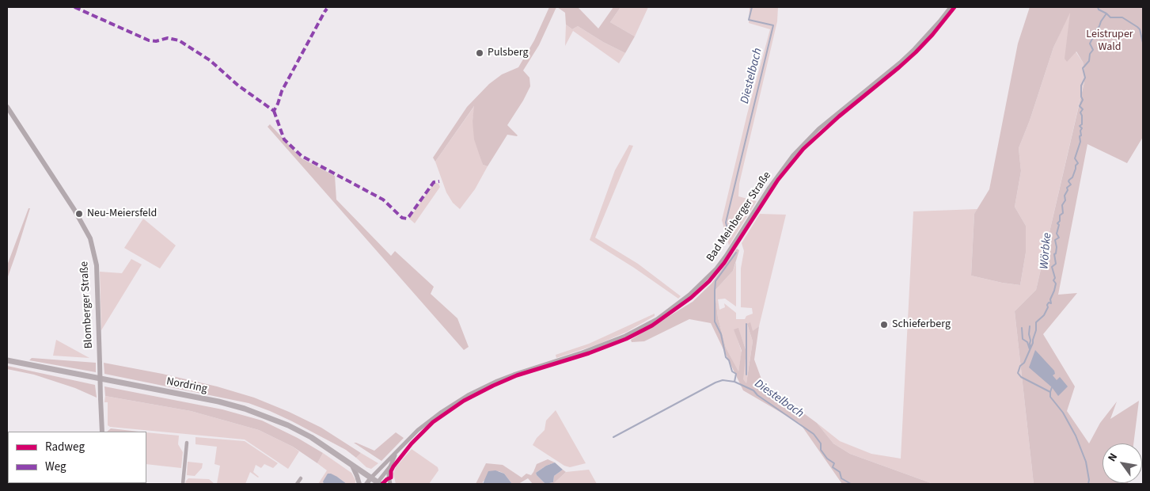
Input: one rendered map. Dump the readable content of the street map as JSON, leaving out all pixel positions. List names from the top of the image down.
{
  "streets": {
    "main road": ["Bad Meinberger Straße", "Blomberger Straße", "Nordring"]
  },
  "crossings": [
    ["Bad Meinberger Straße", "Nordring"]
  ],
  "water": ["Diestelbach", "Wörbke"],
  "parks": ["Leistruper Wald"],
  "places": ["Pulsberg", "Neu-Meiersfeld", "Schieferberg"],
  "legend": ["Radweg", "Weg"],
  "north": "top left"
}
